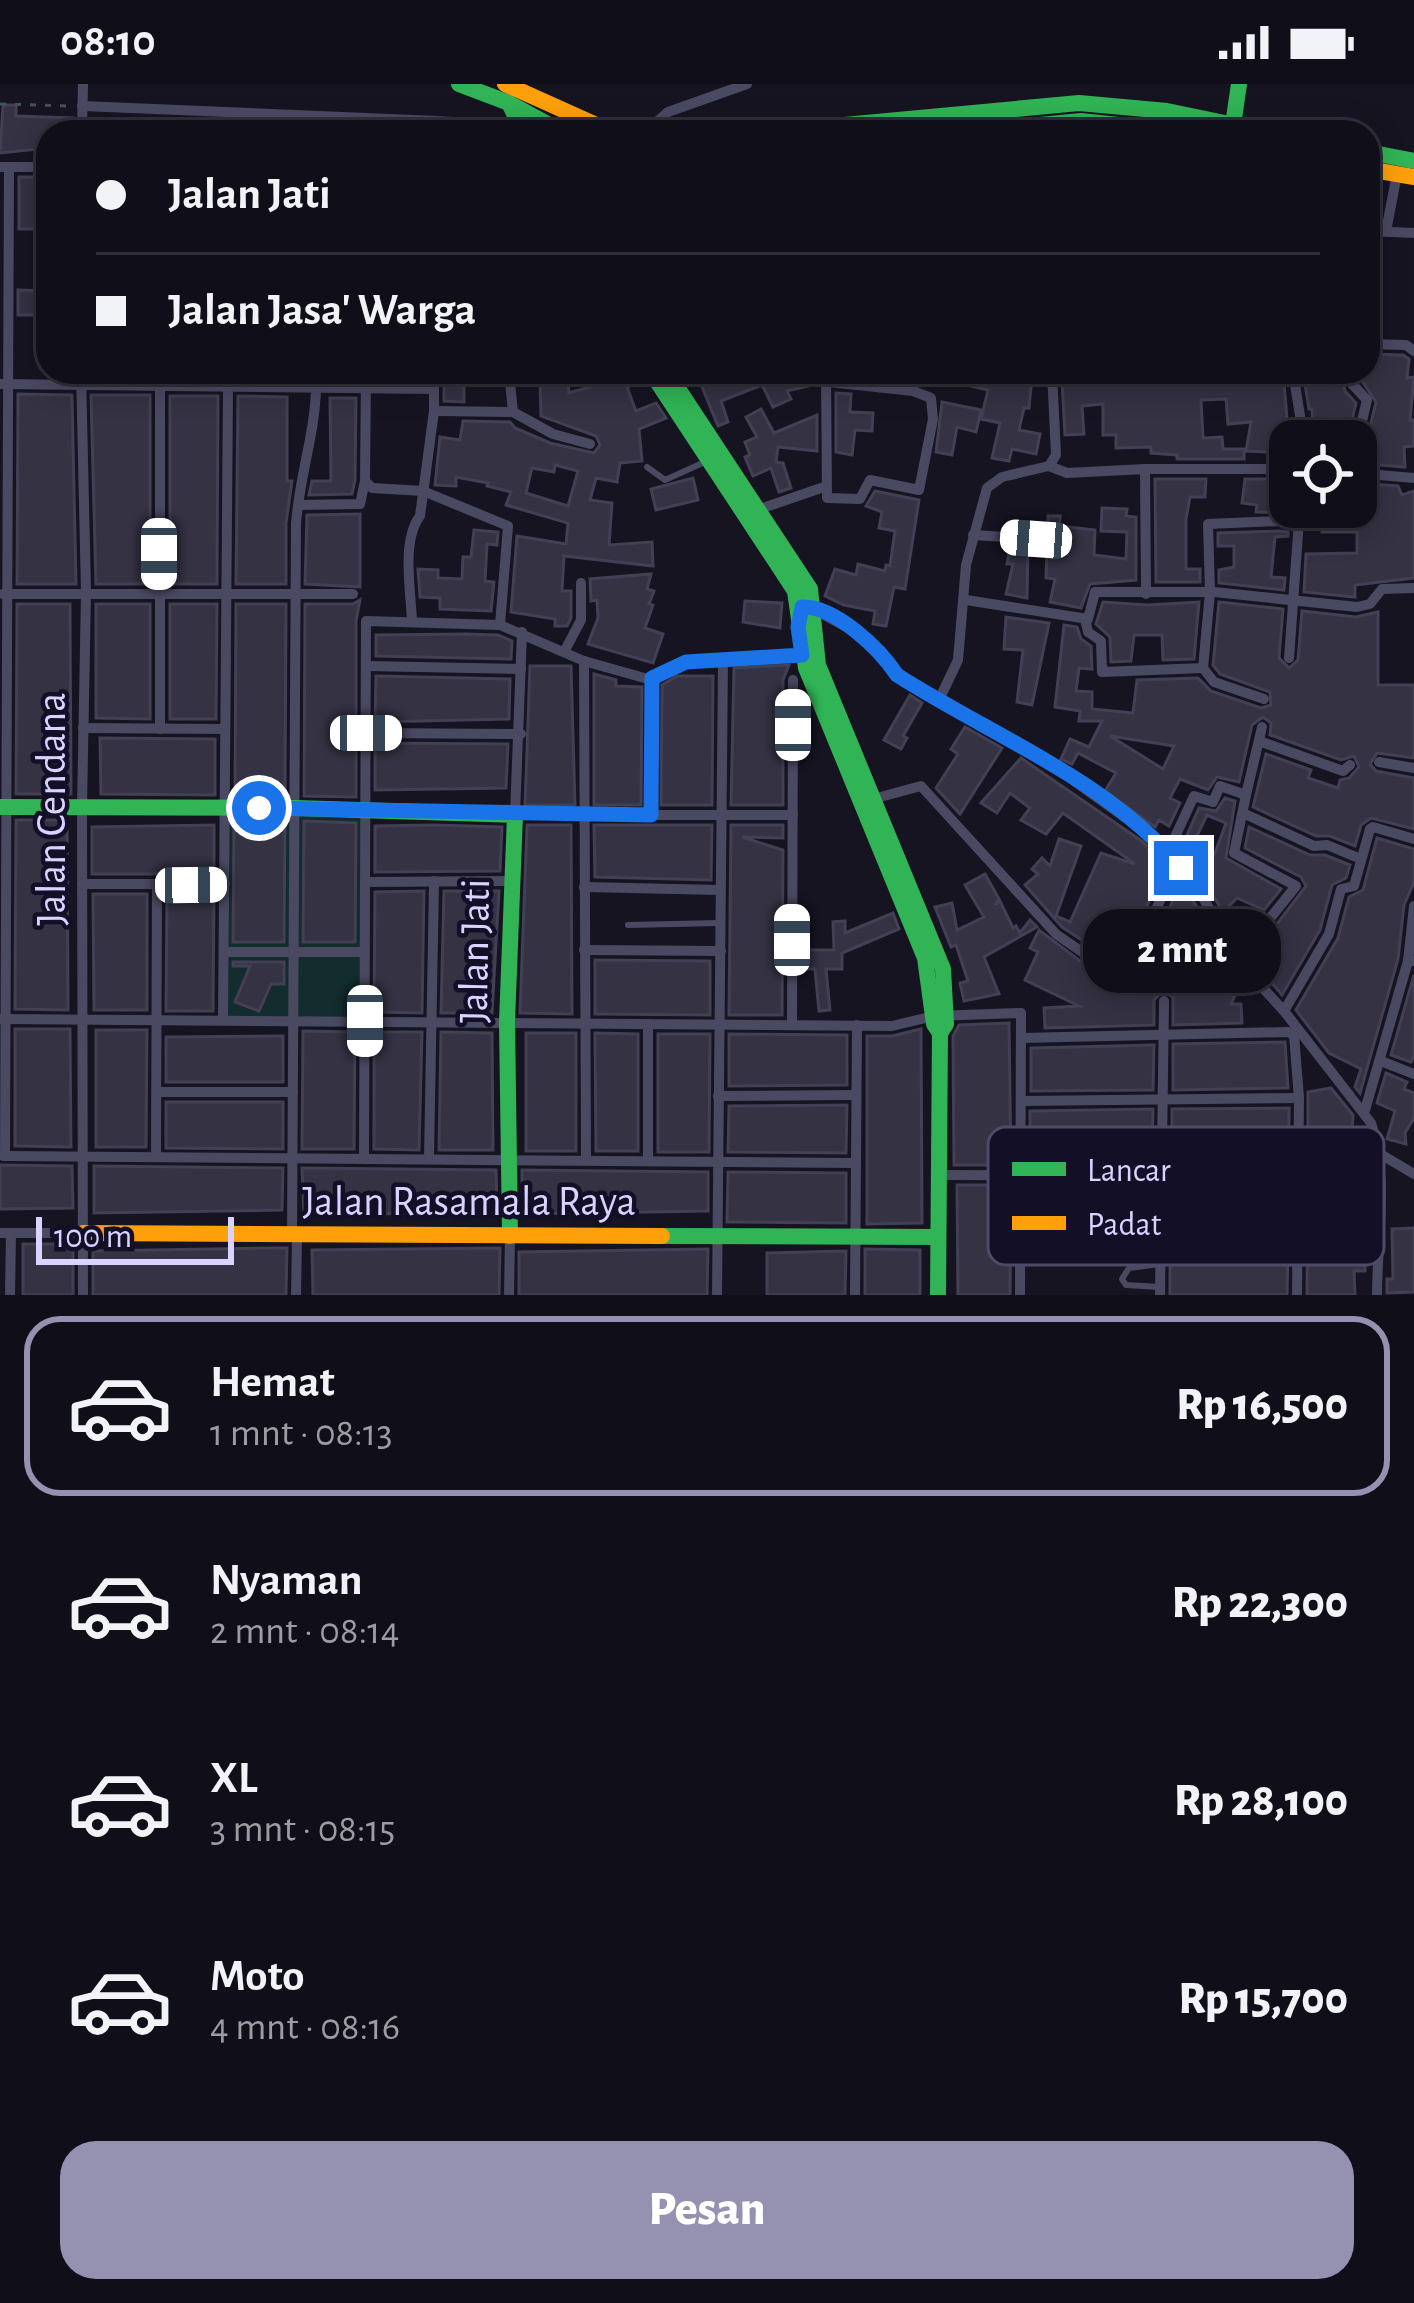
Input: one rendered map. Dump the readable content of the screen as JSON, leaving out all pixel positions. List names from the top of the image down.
{
  "streets": {
    "main road": ["Jalan Jati", "Jalan Rasamala Raya"],
    "street": ["Jalan Cendana"]
  },
  "crossings": [
    ["Jalan Cendana", "Jalan Rasamala Raya"],
    ["Jalan Jati", "Jalan Rasamala Raya"]
  ],
  "legend": ["Lancar", "Padat"],
  "scale_bar": "100 m",
  "page": {
    "status": "08:10",
    "banner": ["Jalan Jati", "Jalan Jasa' Warga"],
    "bubble": "2 mnt",
    "scale": "100 m",
    "list": [
      {
        "name": "Hemat",
        "note": "1 mnt · 08:13",
        "value": "Rp 16,500"
      },
      {
        "name": "Nyaman",
        "note": "2 mnt · 08:14",
        "value": "Rp 22,300"
      },
      {
        "name": "XL",
        "note": "3 mnt · 08:15",
        "value": "Rp 28,100"
      },
      {
        "name": "Moto",
        "note": "4 mnt · 08:16",
        "value": "Rp 15,700"
      }
    ],
    "buttons": "Pesan"
  }
}
